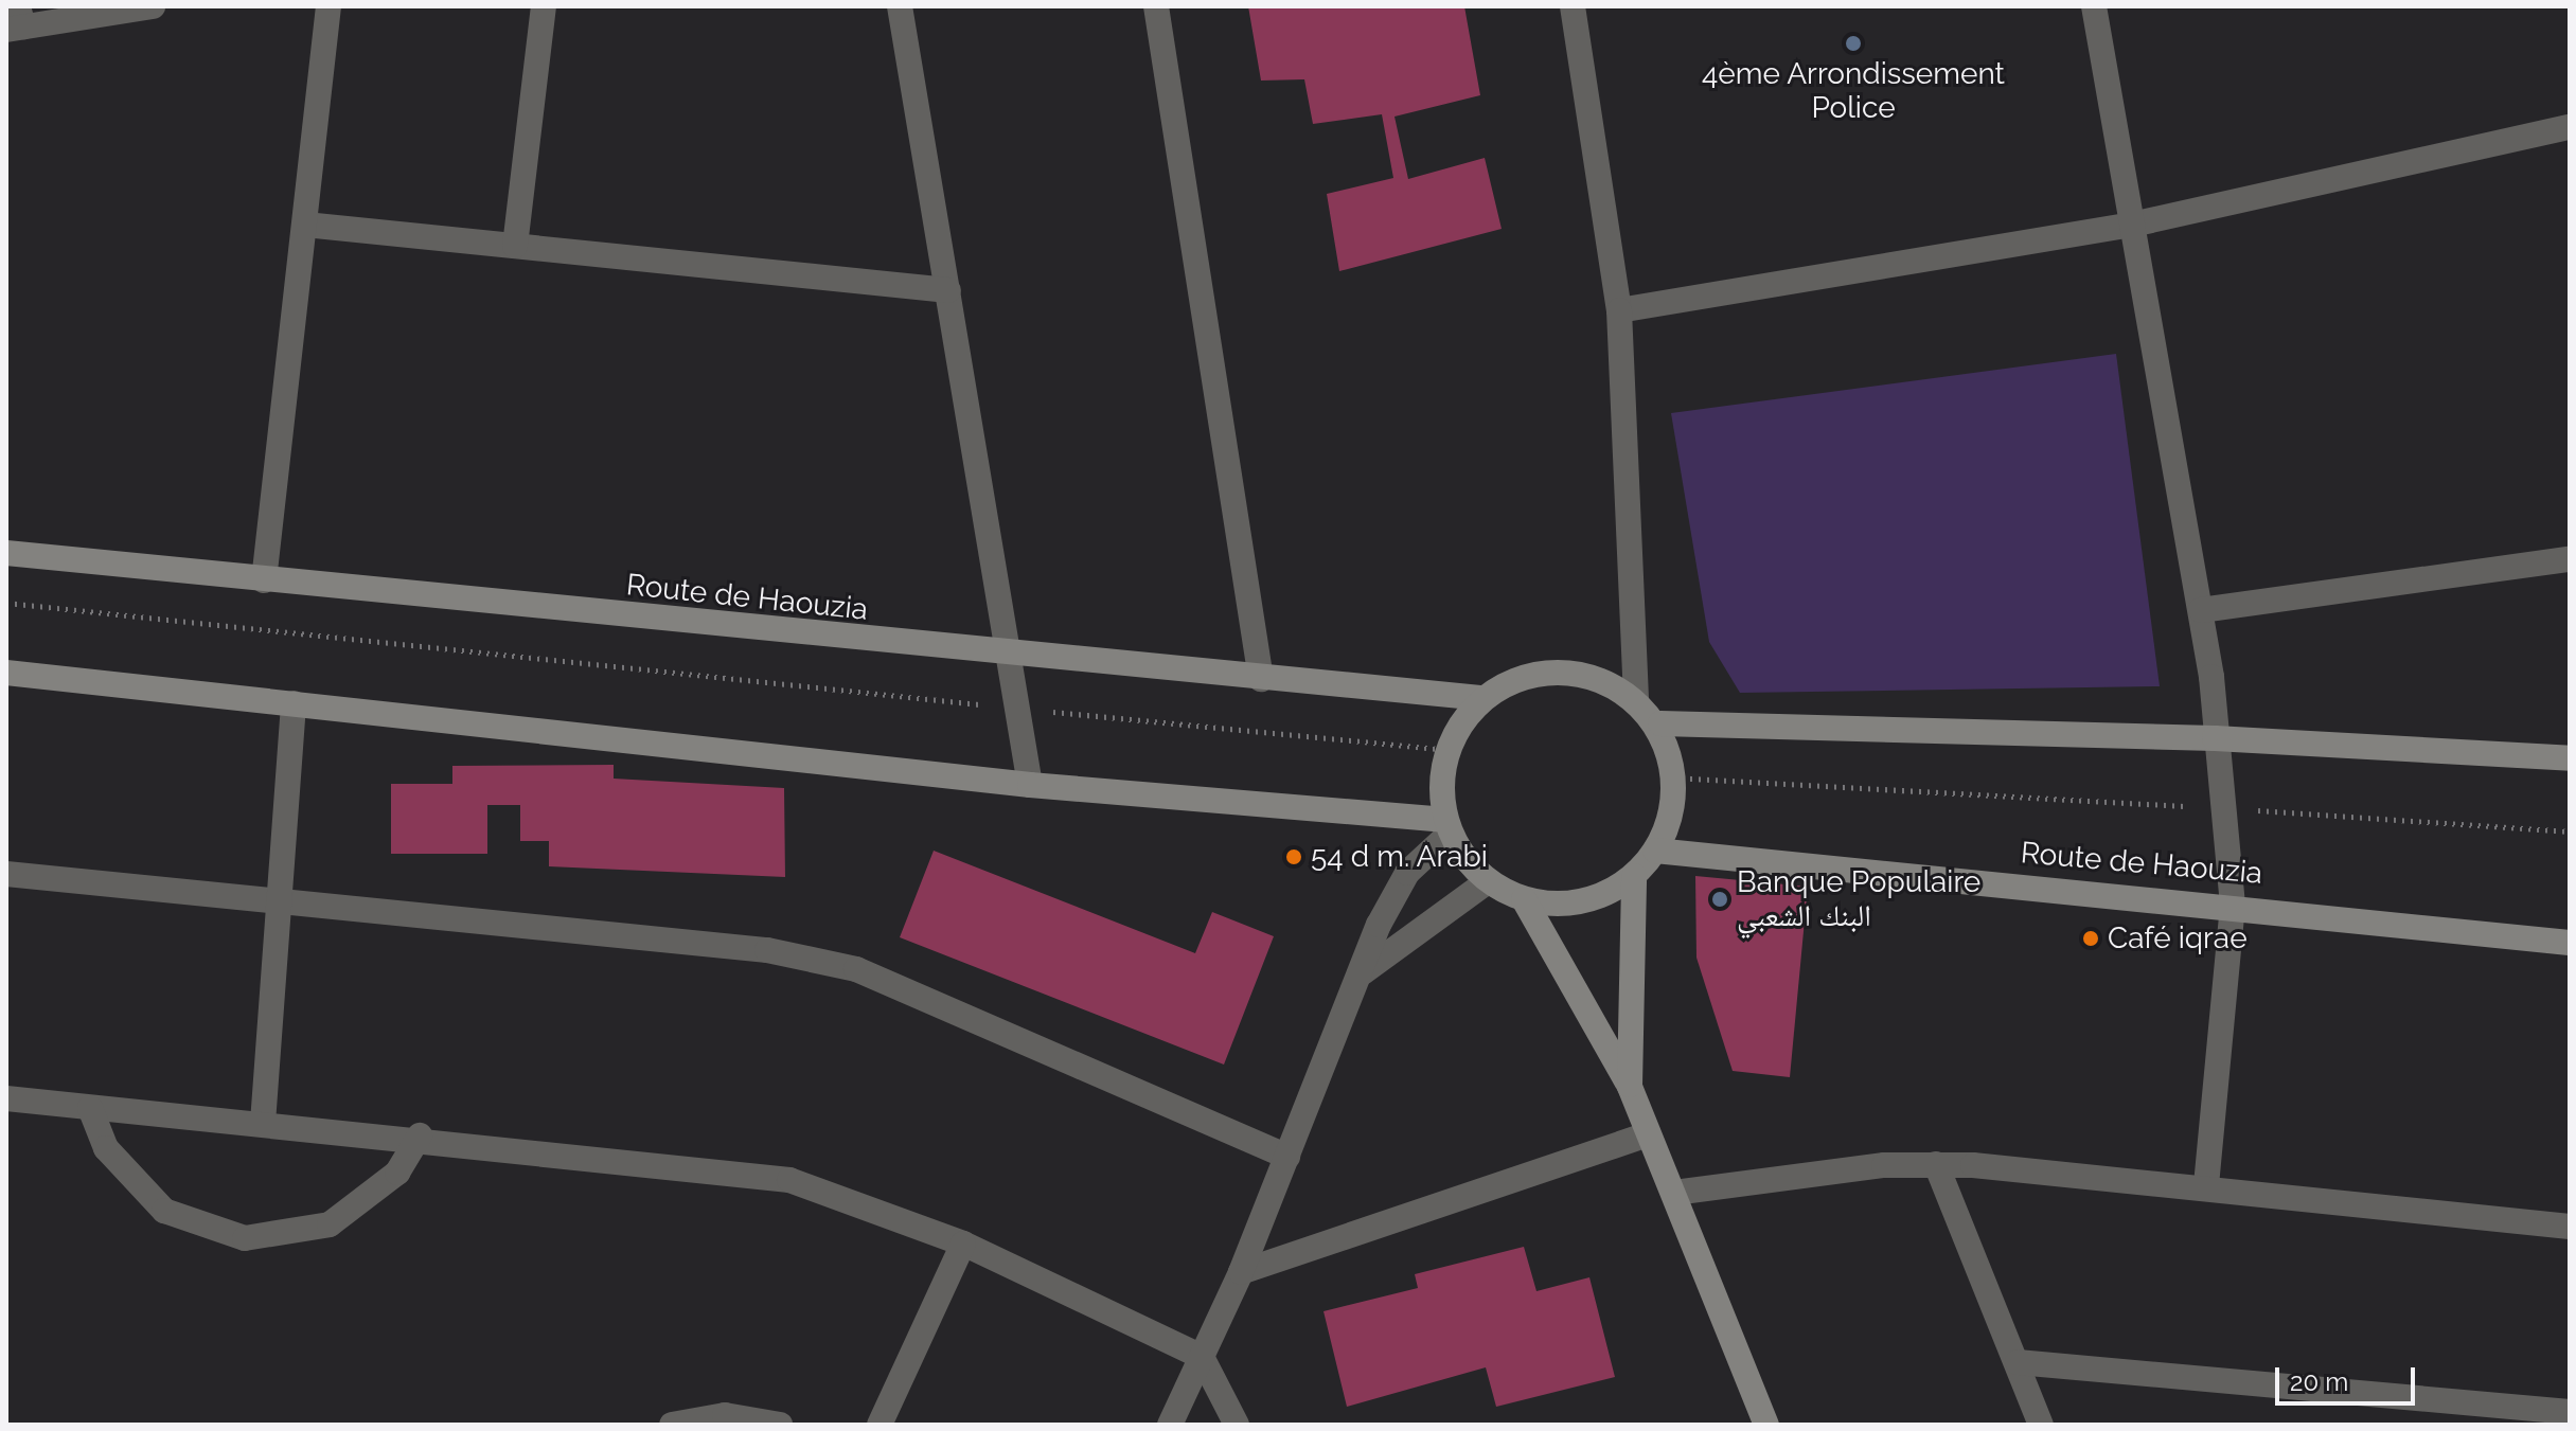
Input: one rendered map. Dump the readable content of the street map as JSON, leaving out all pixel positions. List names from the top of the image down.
{
  "streets": {
    "street": ["Route de Haouzia"]
  },
  "places": [
    "4ème Arrondissement Police",
    "54 d m. Arabi",
    "Banque Populaire البنك الشعبي",
    "Café iqrae"
  ],
  "scale_bar": "20 m"
}
